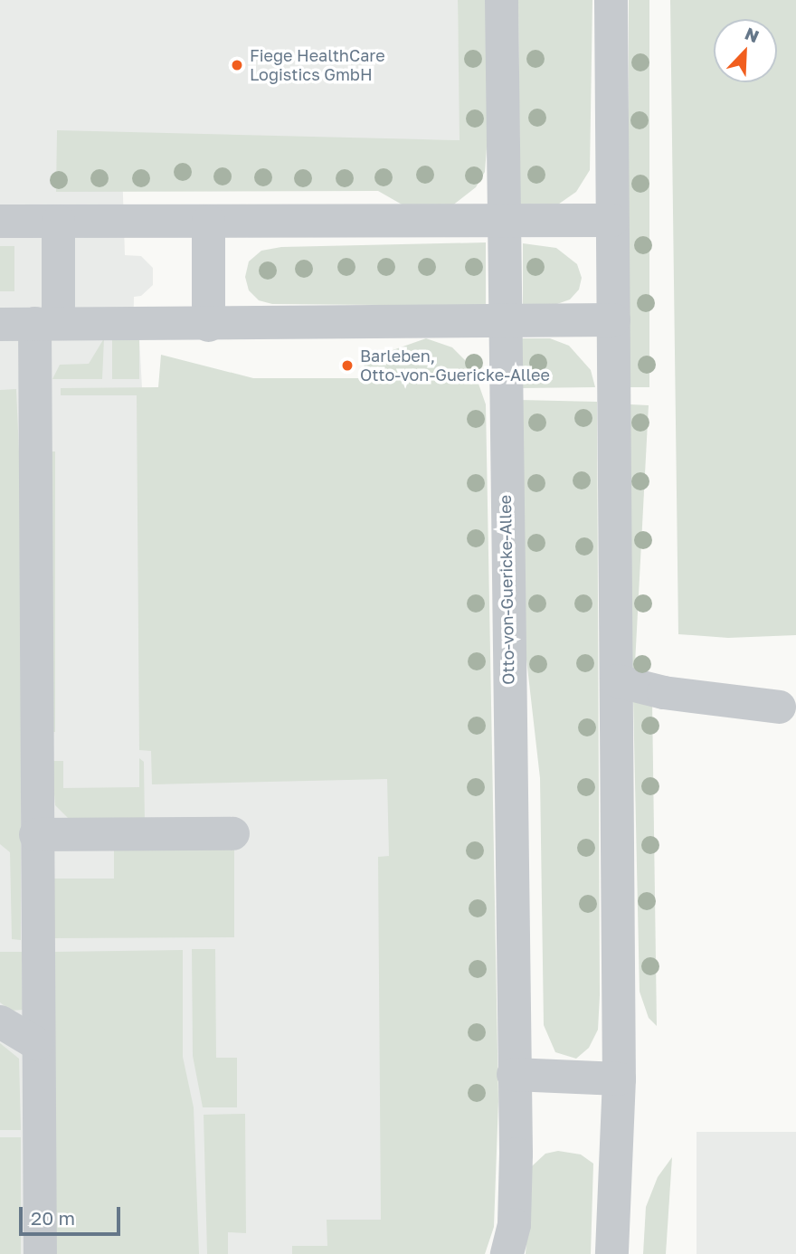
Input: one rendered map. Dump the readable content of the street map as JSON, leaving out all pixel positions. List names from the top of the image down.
{
  "streets": {
    "street": ["Otto-von-Guericke-Allee"]
  },
  "places": ["Fiege HealthCare Logistics GmbH", "Barleben, Otto-von-Guericke-Allee"],
  "scale_bar": "20 m",
  "north": "top right"
}
